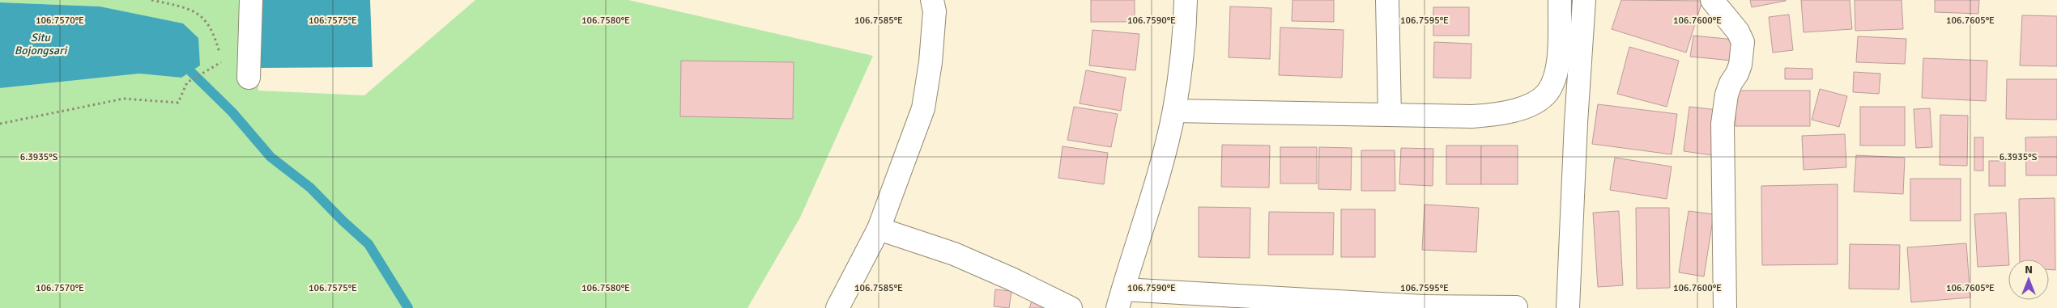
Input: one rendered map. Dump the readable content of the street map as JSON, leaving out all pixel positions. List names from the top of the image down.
{
  "water": ["Situ Bojongsari"],
  "north": "top",
  "coordinates": [
    "106.7570°E",
    "106.7575°E",
    "106.7580°E",
    "106.7585°E",
    "106.7590°E",
    "106.7595°E",
    "106.7600°E",
    "106.7605°E",
    "6.3935°S"
  ]
}
